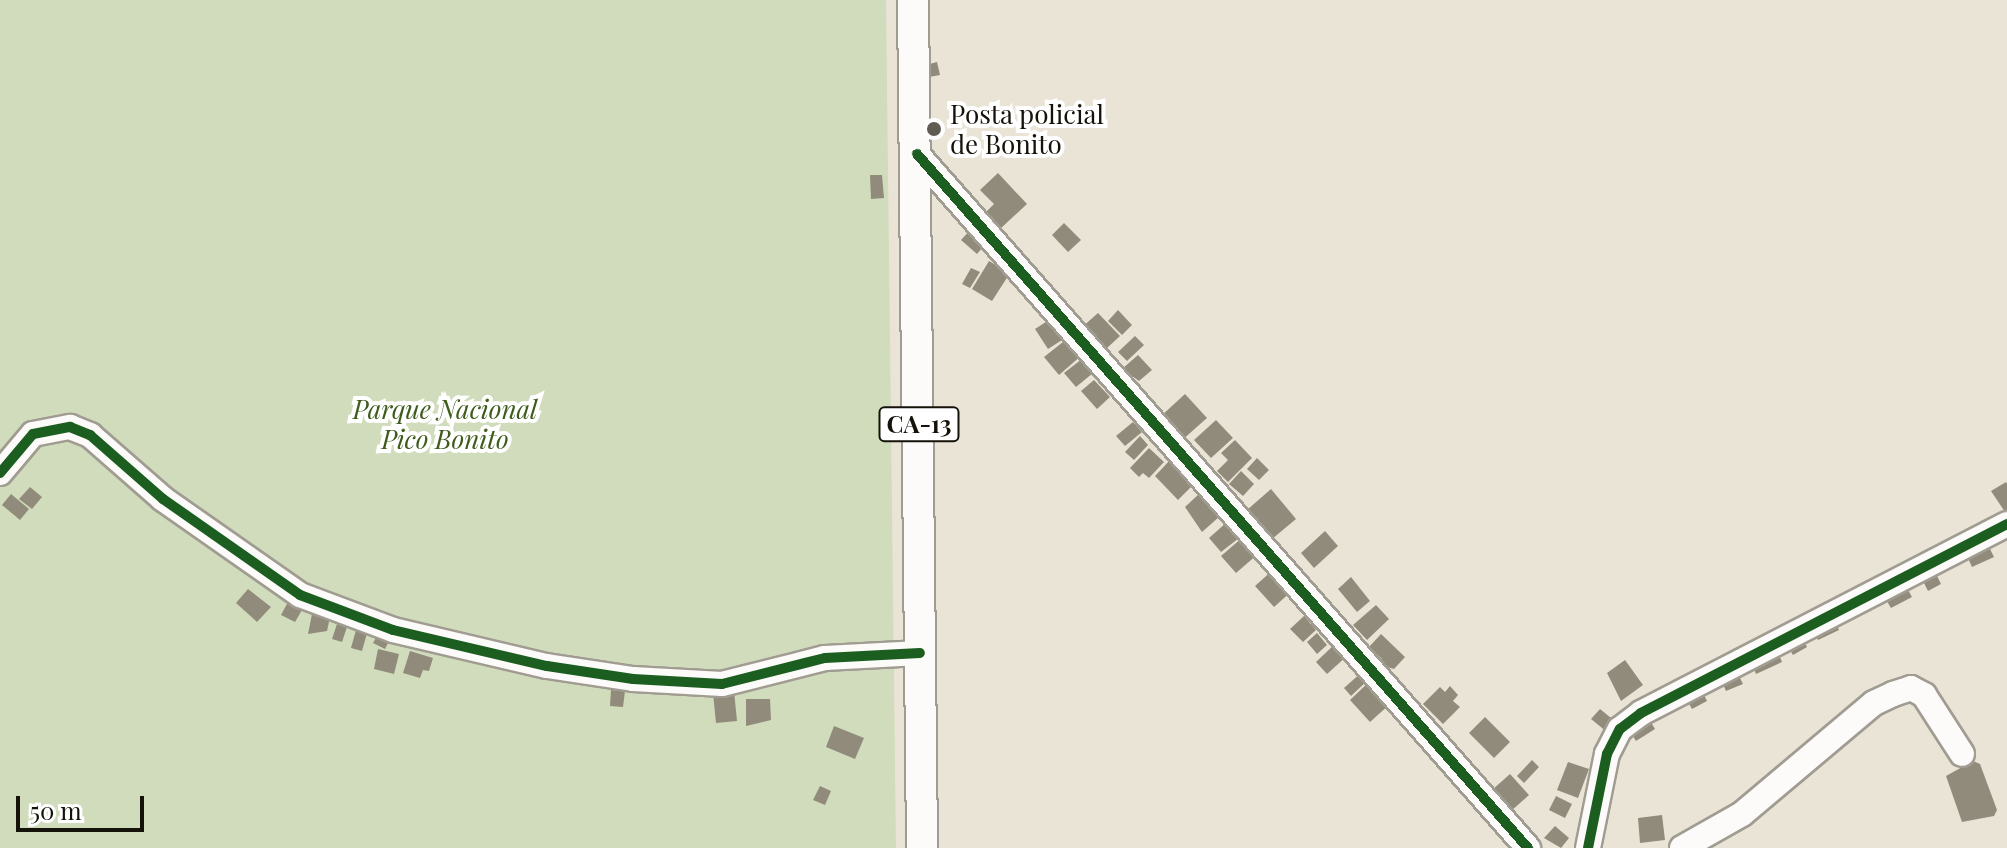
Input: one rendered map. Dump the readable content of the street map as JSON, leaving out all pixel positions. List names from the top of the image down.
{
  "streets": {
    "main road": ["CA-13"]
  },
  "parks": ["Parque Nacional Pico Bonito"],
  "places": ["Posta policial de Bonito"],
  "scale_bar": "50 m"
}
